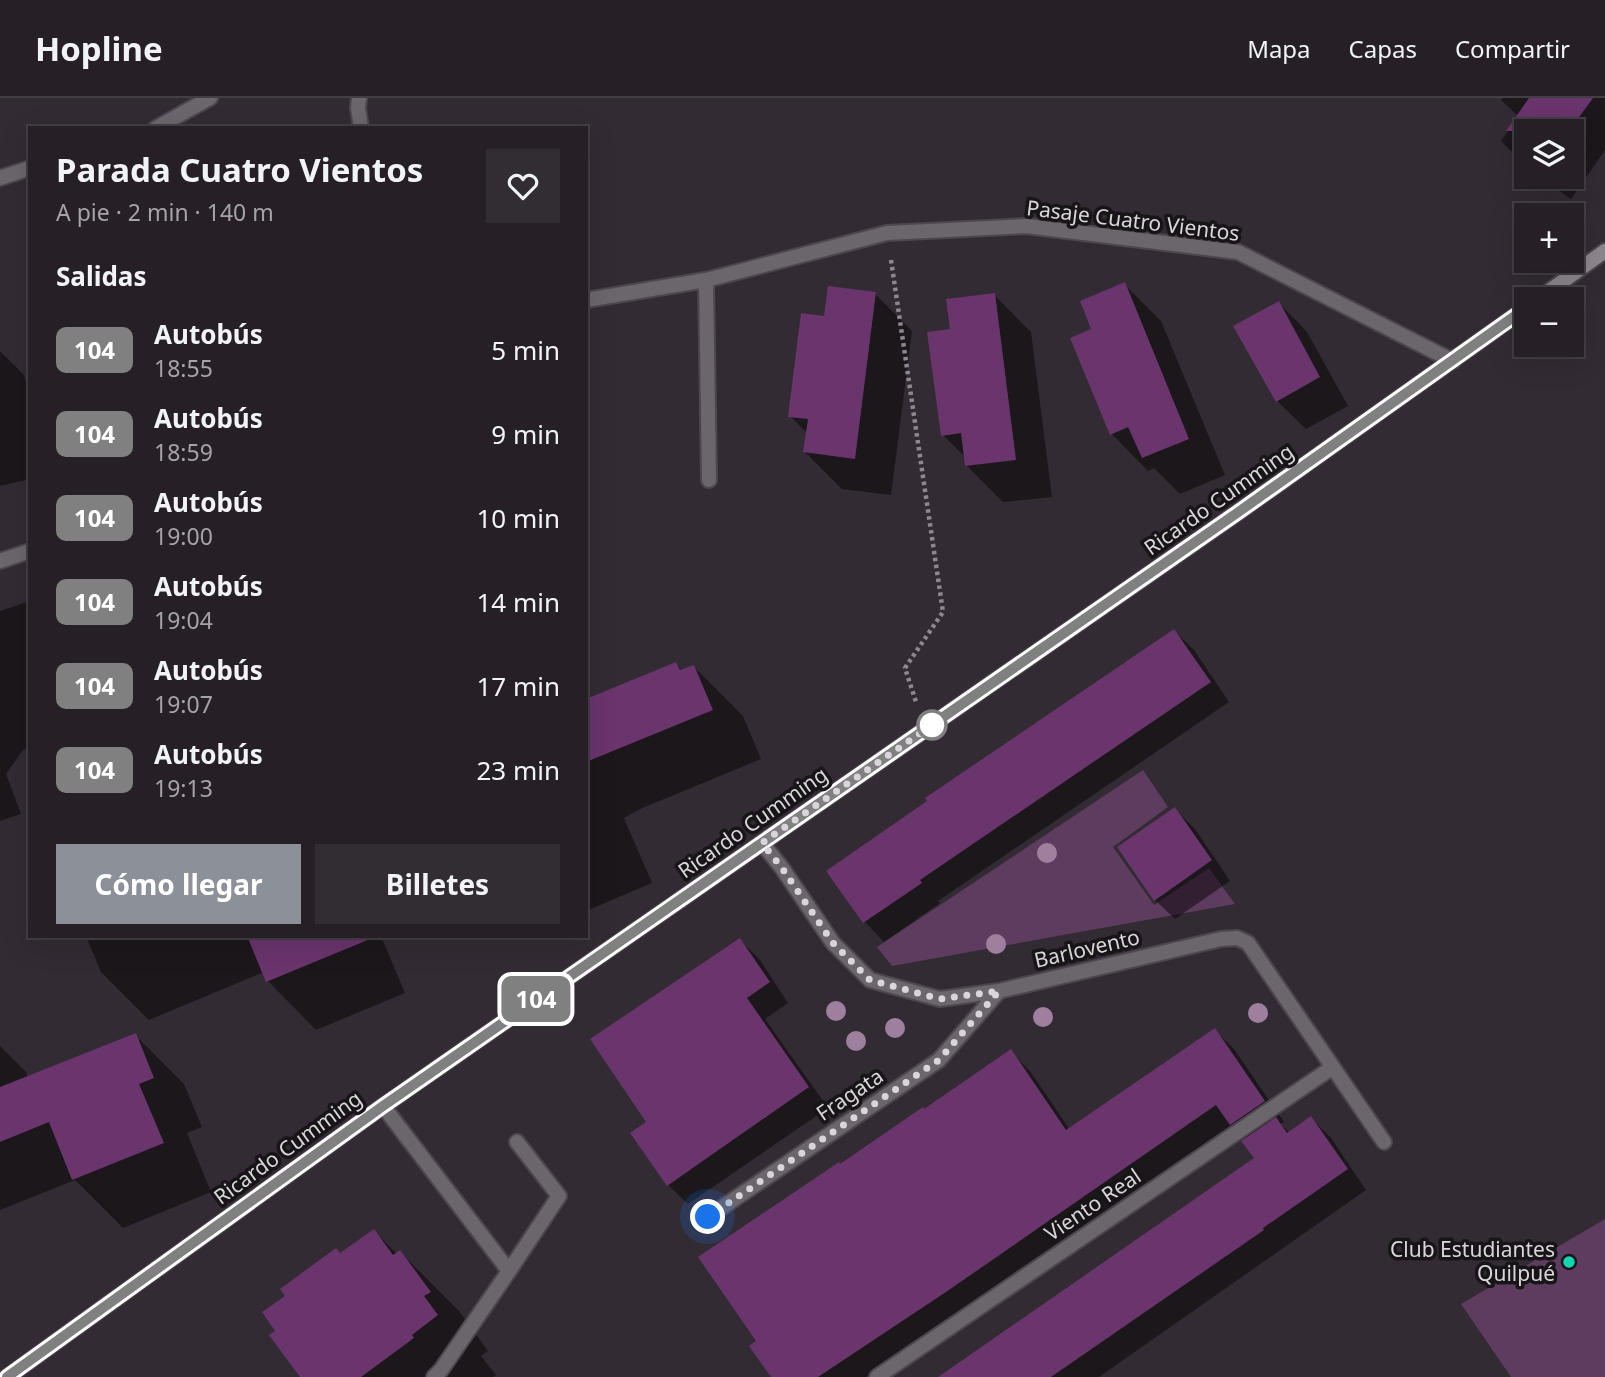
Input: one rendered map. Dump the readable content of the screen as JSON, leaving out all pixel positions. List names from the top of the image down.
{
  "streets": {
    "main road": ["Ricardo Cumming"],
    "street": [
      "Pasaje Cuatro Vientos",
      "Barlovento",
      "Fragata",
      "Viento Real"
    ]
  },
  "crossings": [
    ["Pasaje Cuatro Vientos", "Ricardo Cumming"],
    ["Ricardo Cumming", "Barlovento"],
    ["Barlovento", "Fragata"],
    ["Barlovento", "Viento Real"]
  ],
  "places": ["Club Estudiantes Quilpué"],
  "lines": ["bus line 104"],
  "page": {
    "header": "Hopline",
    "nav": ["Mapa", "Capas", "Compartir"],
    "on_map": "104",
    "map_buttons": ["+", "−"],
    "heading": [
      ["Parada Cuatro Vientos", "A pie · 2 min · 140 m"],
      "Salidas"
    ],
    "list": [
      {
        "mark": "104",
        "name": "Autobús",
        "note": "18:55",
        "value": "5 min"
      },
      {
        "mark": "104",
        "name": "Autobús",
        "note": "18:59",
        "value": "9 min"
      },
      {
        "mark": "104",
        "name": "Autobús",
        "note": "19:00",
        "value": "10 min"
      },
      {
        "mark": "104",
        "name": "Autobús",
        "note": "19:04",
        "value": "14 min"
      },
      {
        "mark": "104",
        "name": "Autobús",
        "note": "19:07",
        "value": "17 min"
      },
      {
        "mark": "104",
        "name": "Autobús",
        "note": "19:13",
        "value": "23 min"
      }
    ],
    "buttons": ["Cómo llegar", "Billetes"]
  }
}
